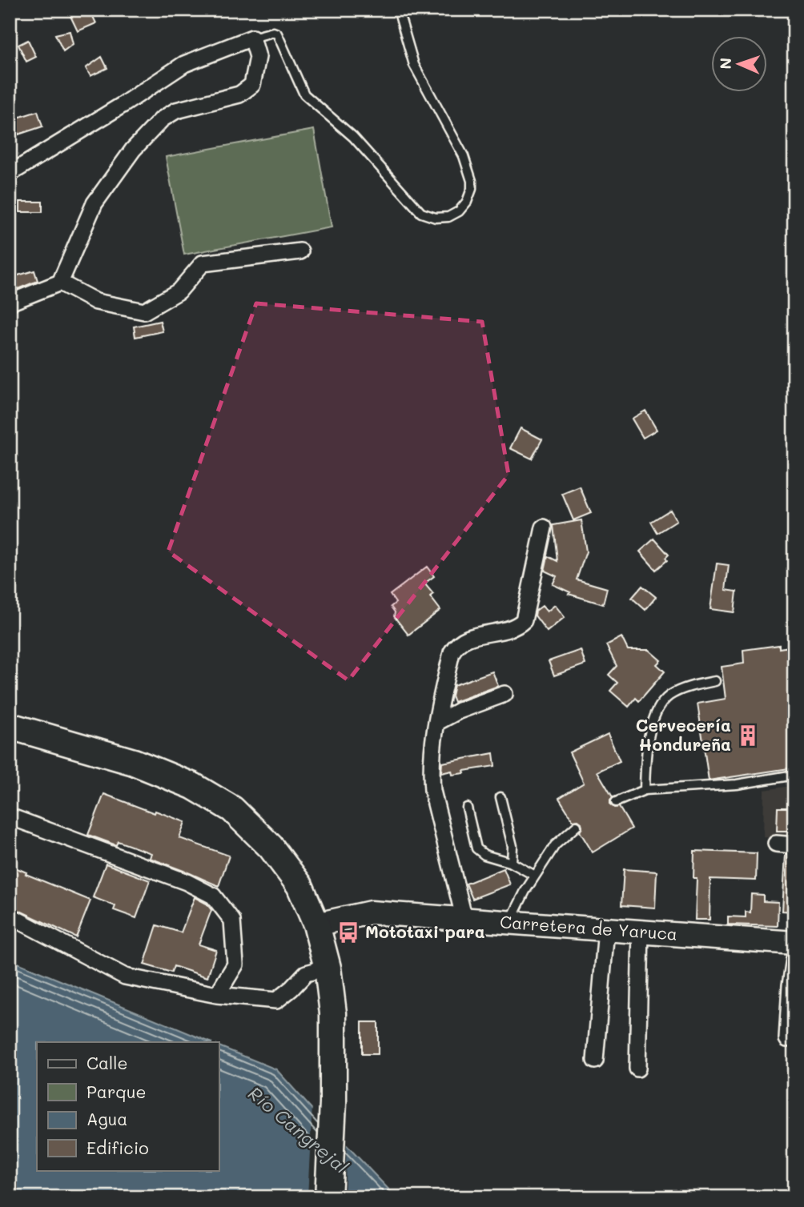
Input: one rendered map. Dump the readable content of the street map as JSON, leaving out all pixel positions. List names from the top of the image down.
{
  "streets": {
    "street": ["Carretera de Yaruca"]
  },
  "water": ["Río Cangrejal"],
  "places": {
    "building": ["Cervecería Hondureña"],
    "bus stop": ["Mototaxi para"]
  },
  "legend": [
    "Calle",
    "Parque",
    "Agua",
    "Edificio"
  ],
  "north": "left"
}
